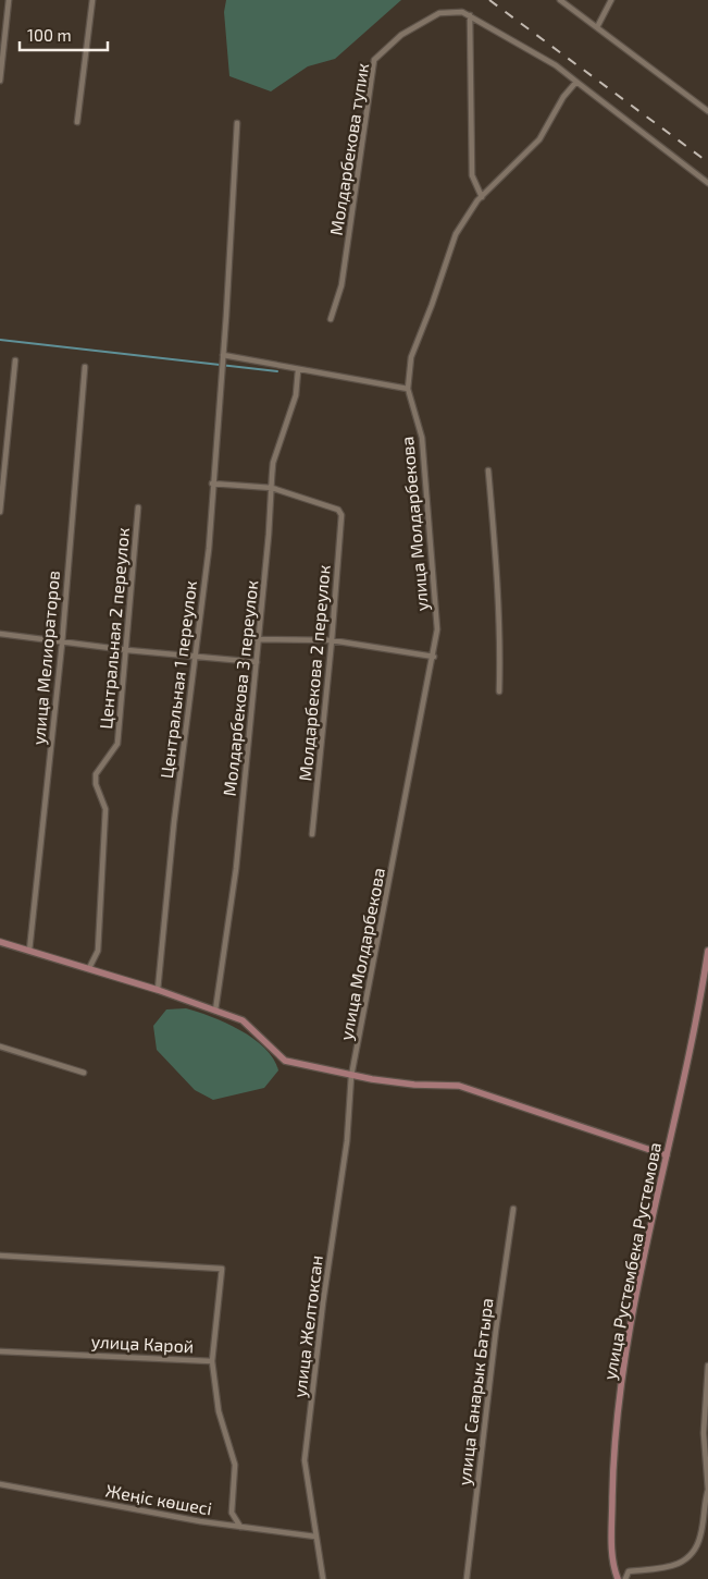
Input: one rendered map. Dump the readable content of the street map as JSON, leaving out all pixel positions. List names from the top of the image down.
{
  "streets": {
    "street": [
      "Молдарбекова тупик",
      "улица Молдарбекова",
      "Центральная 2 переулок",
      "улица Мелиораторов",
      "Молдарбекова 2 переулок",
      "Центральная 1 переулок",
      "Молдарбекова 3 переулок",
      "улица Рустембека Рустемова",
      "улица Желтоксан",
      "улица Карой",
      "улица Санарык Батыра",
      "Жеңіс көшесі"
    ]
  },
  "crossings": [
    ["улица Молдарбекова", "улица Желтоксан"],
    ["Молдарбекова 2 переулок", "Молдарбекова 3 переулок"],
    ["улица Желтоксан", "Жеңіс көшесі"],
    ["улица Карой", "Жеңіс көшесі"]
  ],
  "scale_bar": "100 m"
}
